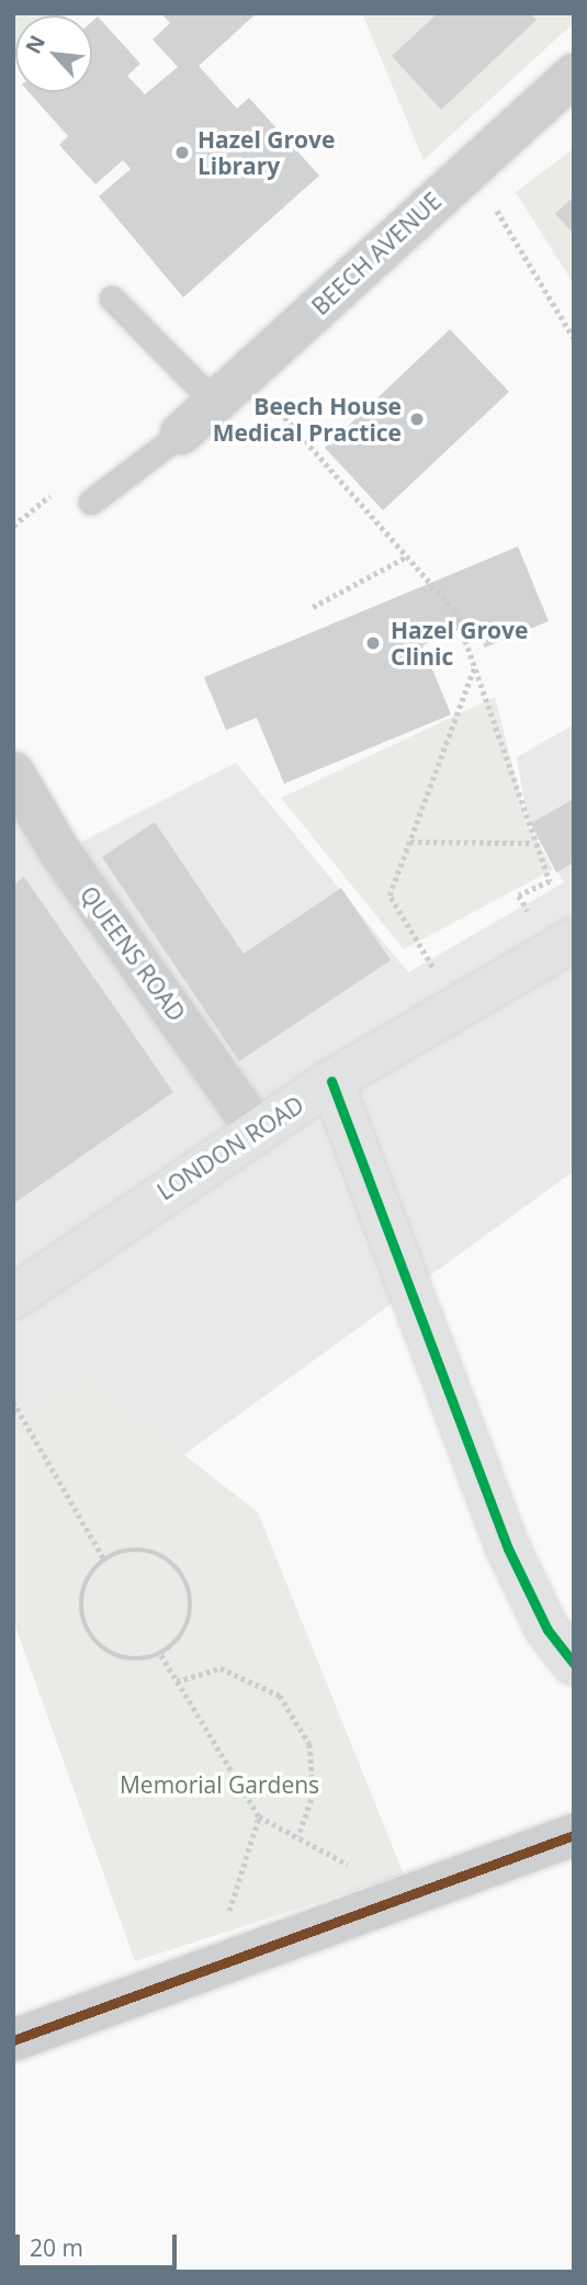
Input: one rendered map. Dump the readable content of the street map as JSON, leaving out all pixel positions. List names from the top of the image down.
{
  "streets": {
    "main road": ["LONDON ROAD"],
    "street": ["BEECH AVENUE", "QUEENS ROAD"]
  },
  "crossings": [
    ["QUEENS ROAD", "LONDON ROAD"]
  ],
  "parks": ["Memorial Gardens"],
  "places": ["Hazel Grove Library", "Beech House Medical Practice", "Hazel Grove Clinic"],
  "scale_bar": "20 m",
  "north": "top left"
}
